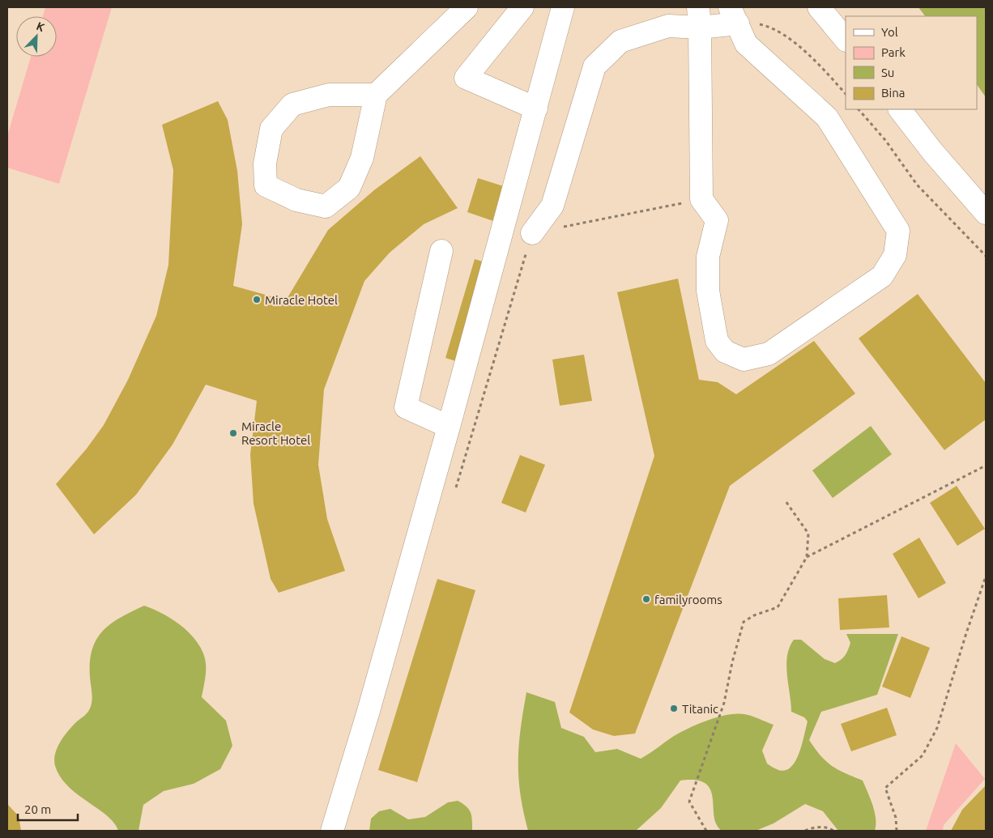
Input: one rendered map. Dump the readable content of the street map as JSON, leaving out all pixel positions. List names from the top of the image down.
{
  "places": [
    "Miracle Hotel",
    "Miracle Resort Hotel",
    "familyrooms",
    "Titanic"
  ],
  "legend": [
    "Yol",
    "Park",
    "Su",
    "Bina"
  ],
  "scale_bar": "20 m",
  "north": "top right"
}
